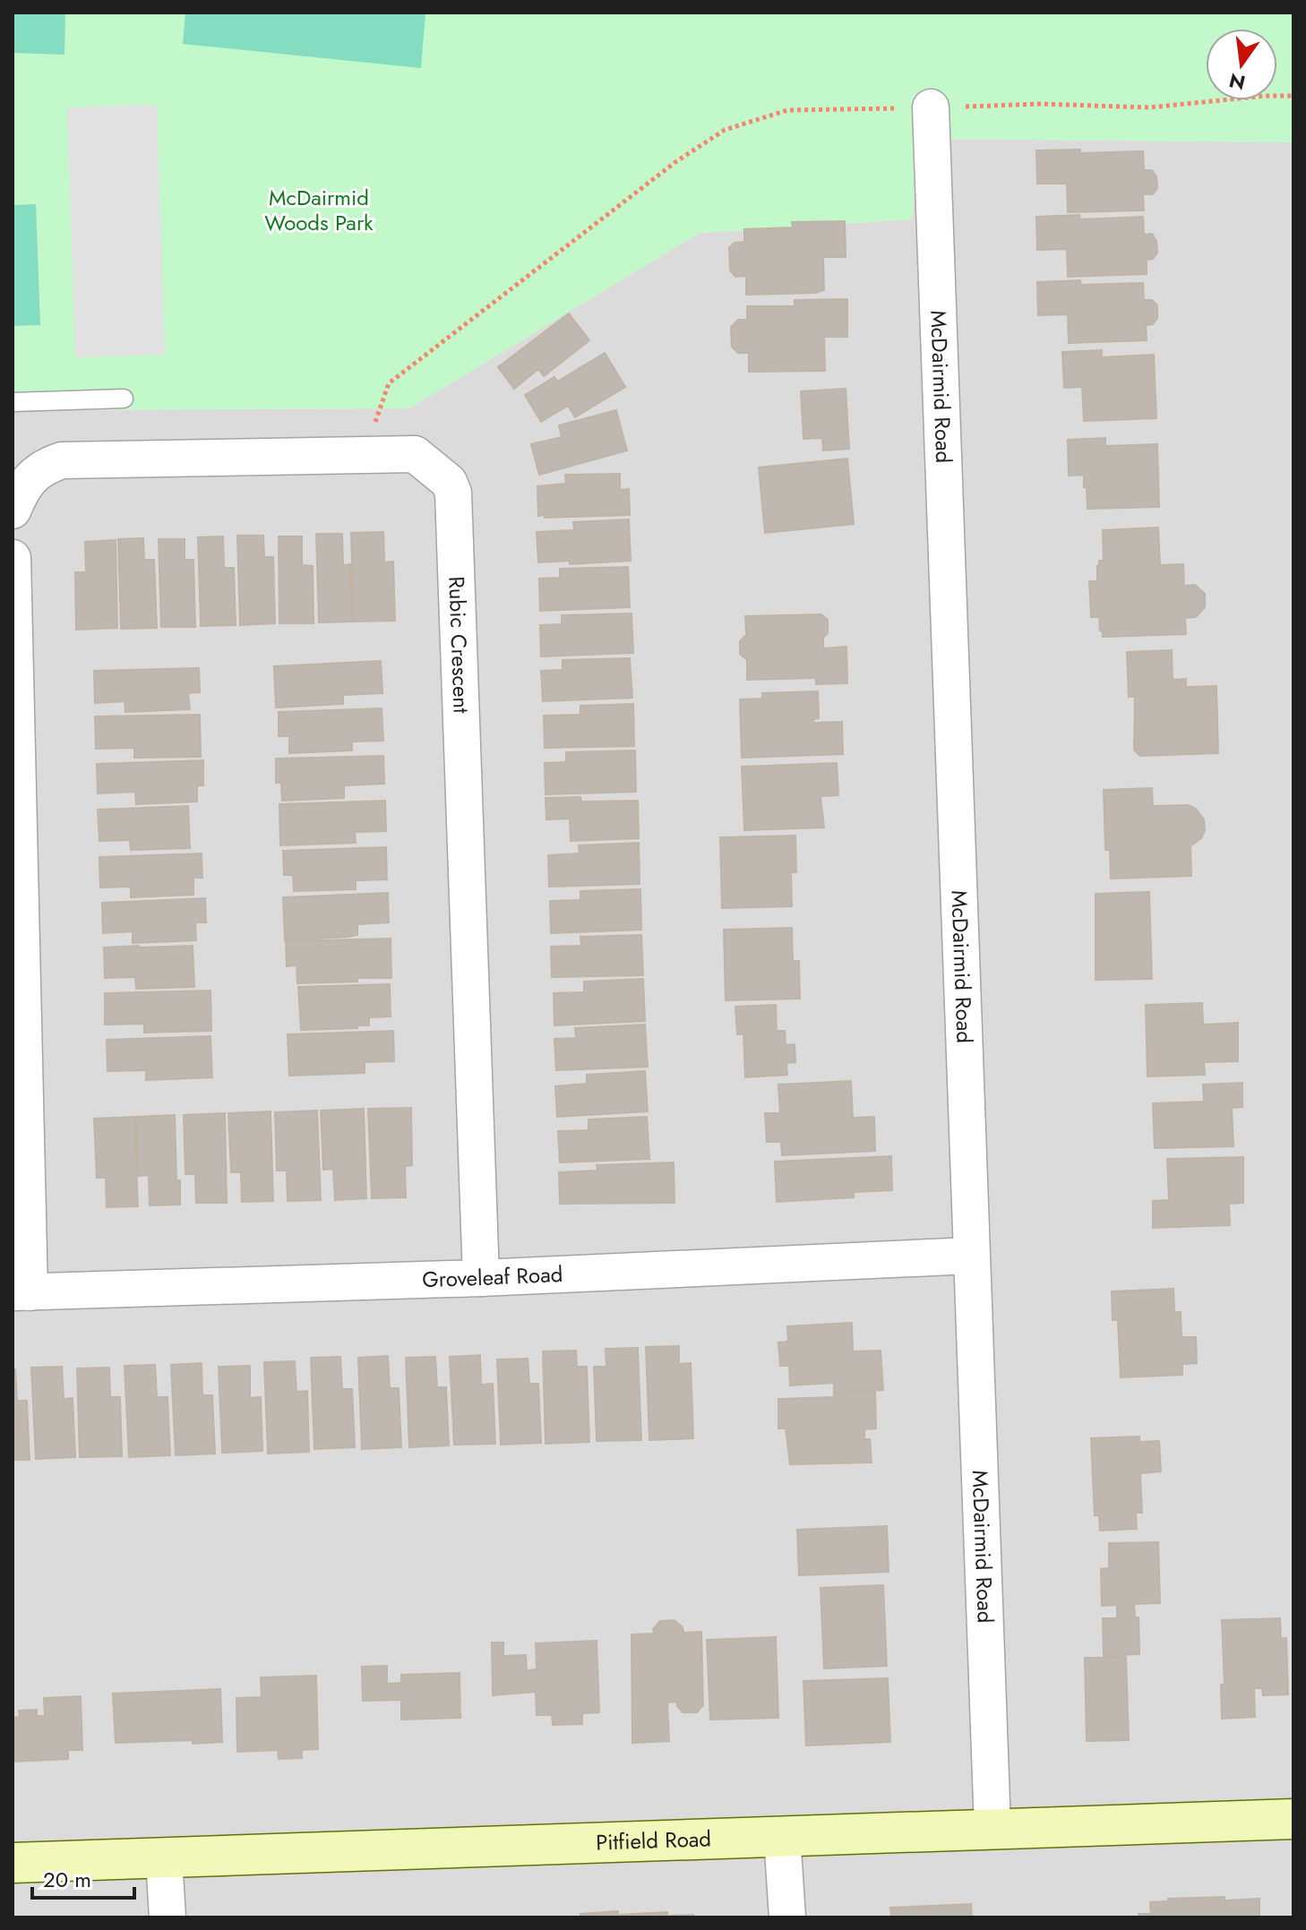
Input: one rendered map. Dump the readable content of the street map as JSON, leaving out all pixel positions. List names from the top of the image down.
{
  "streets": {
    "street": [
      "McDairmid Road",
      "Rubic Crescent",
      "Groveleaf Road",
      "Pitfield Road"
    ]
  },
  "crossings": [
    ["McDairmid Road", "Groveleaf Road"],
    ["McDairmid Road", "Pitfield Road"],
    ["Rubic Crescent", "Groveleaf Road"]
  ],
  "parks": ["McDairmid Woods Park"],
  "scale_bar": "20 m",
  "north": "bottom"
}
